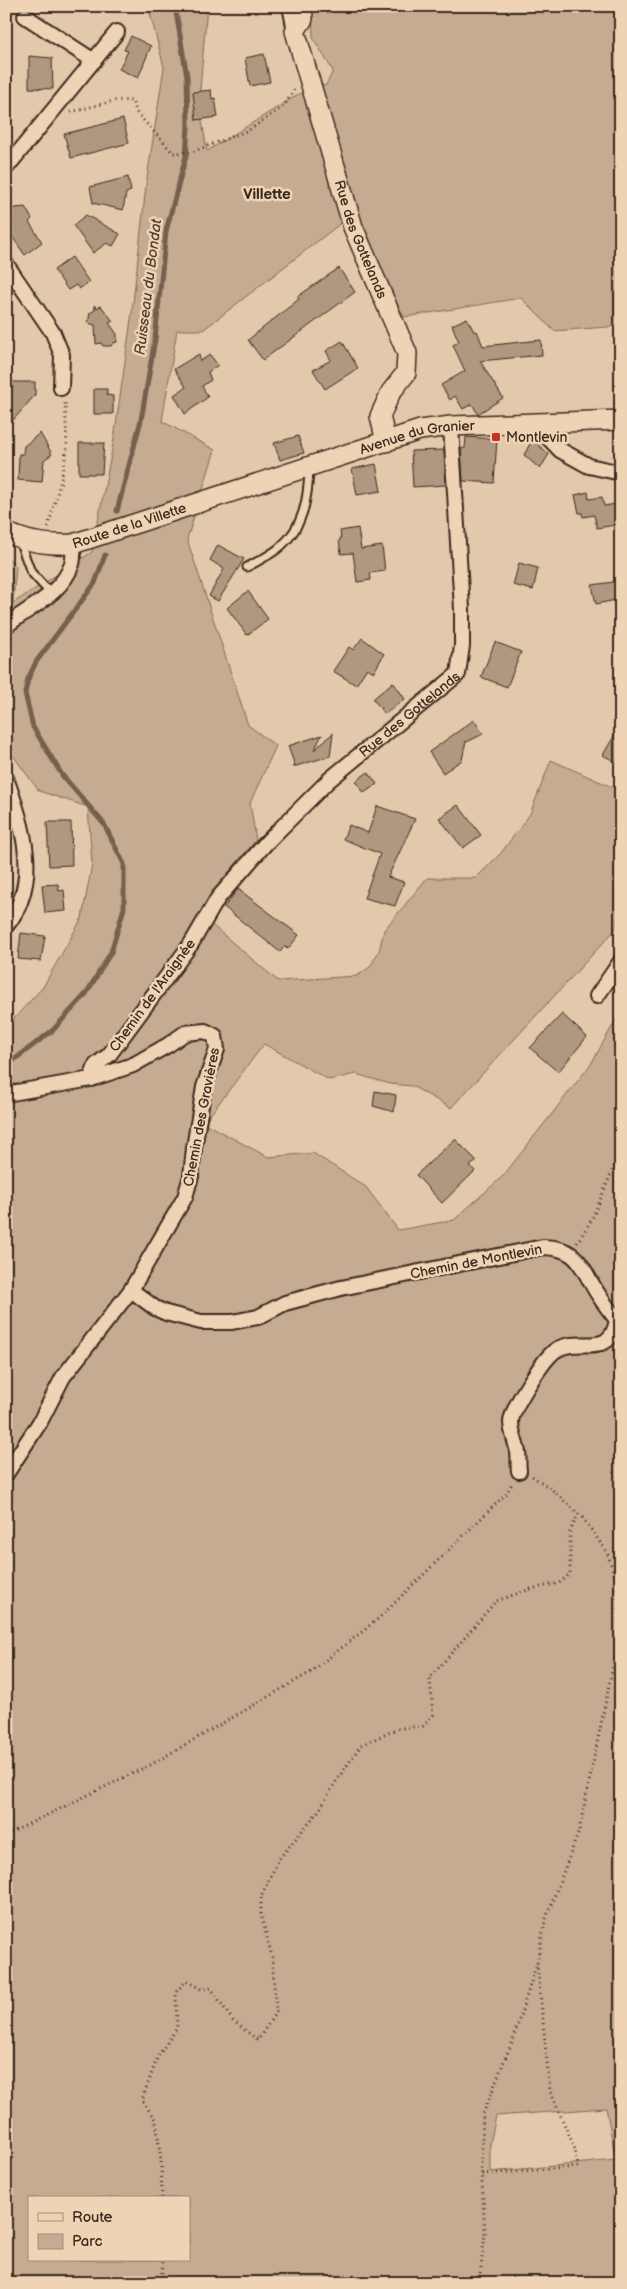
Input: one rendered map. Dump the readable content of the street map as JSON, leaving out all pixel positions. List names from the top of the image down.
{
  "streets": {
    "main road": ["Rue des Gottelands", "Avenue du Granier", "Route de la Villette"],
    "street": ["Chemin de l'Araignée", "Chemin des Gravières", "Chemin de Montlevin"]
  },
  "crossings": [
    ["Rue des Gottelands", "Avenue du Granier"],
    ["Rue des Gottelands", "Chemin de l'Araignée"],
    ["Avenue du Granier", "Route de la Villette"],
    ["Chemin de l'Araignée", "Chemin des Gravières"],
    ["Chemin des Gravières", "Chemin de Montlevin"]
  ],
  "districts": ["Villette"],
  "water": ["Ruisseau du Bondat"],
  "places": {
    "transit": ["Montlevin"]
  },
  "legend": ["Route", "Parc"]
}
